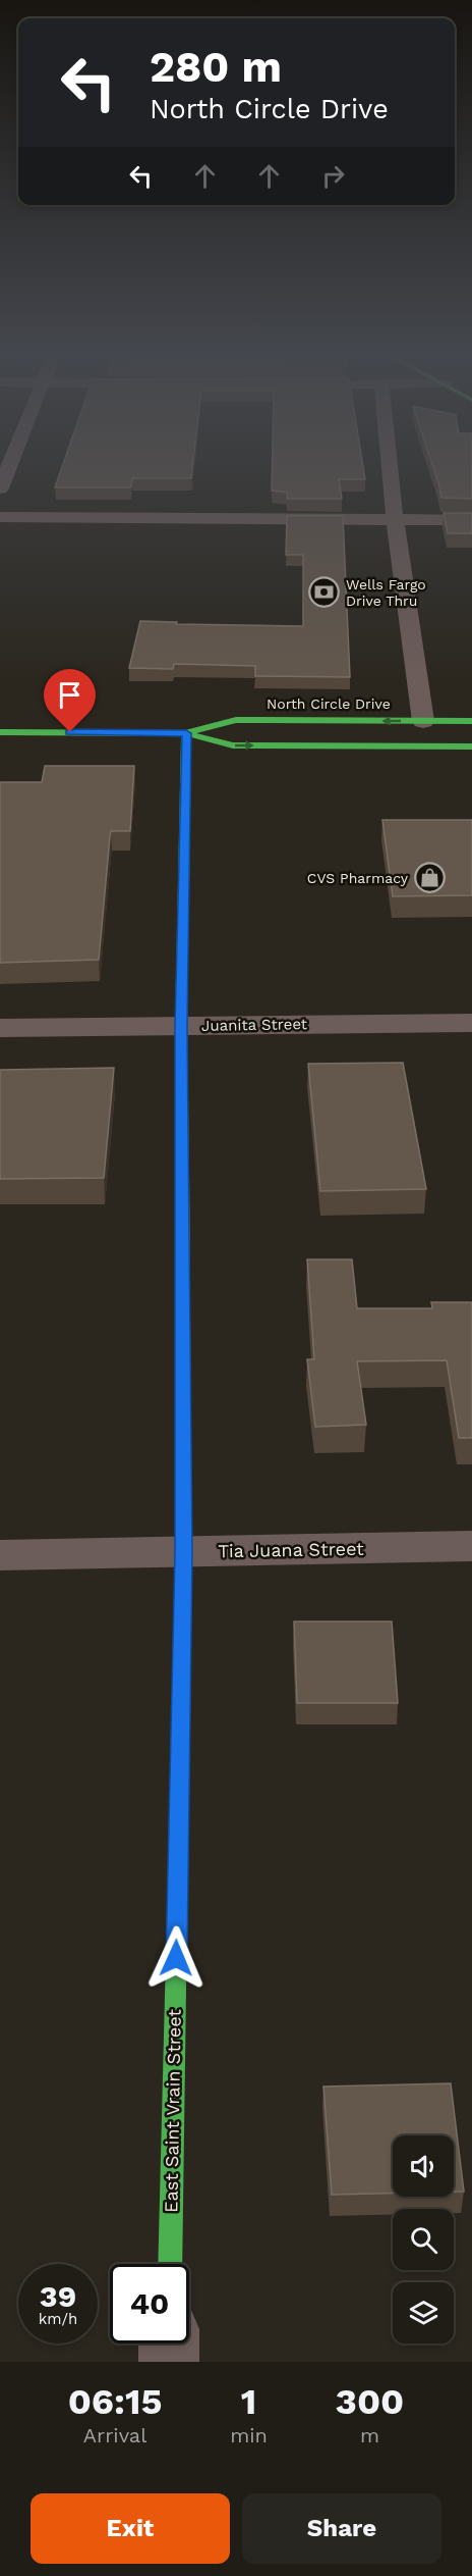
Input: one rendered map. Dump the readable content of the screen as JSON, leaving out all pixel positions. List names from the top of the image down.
{
  "streets": {
    "street": [
      "North Circle Drive",
      "Juanita Street",
      "Tia Juana Street",
      "East Saint Vrain Street"
    ]
  },
  "crossings": [
    ["North Circle Drive", "East Saint Vrain Street"],
    ["Juanita Street", "East Saint Vrain Street"],
    ["Tia Juana Street", "East Saint Vrain Street"]
  ],
  "places": {
    "bank": ["Wells Fargo Drive Thru"],
    "shop": ["CVS Pharmacy"]
  },
  "page": {
    "turn": ["280 m", "North Circle Drive"],
    "speed": "39 km/h",
    "limit": "40",
    "eta": [
      "06:15",
      "Arrival",
      "1",
      "min",
      "300",
      "m"
    ],
    "buttons": ["Exit", "Share"]
  }
}
